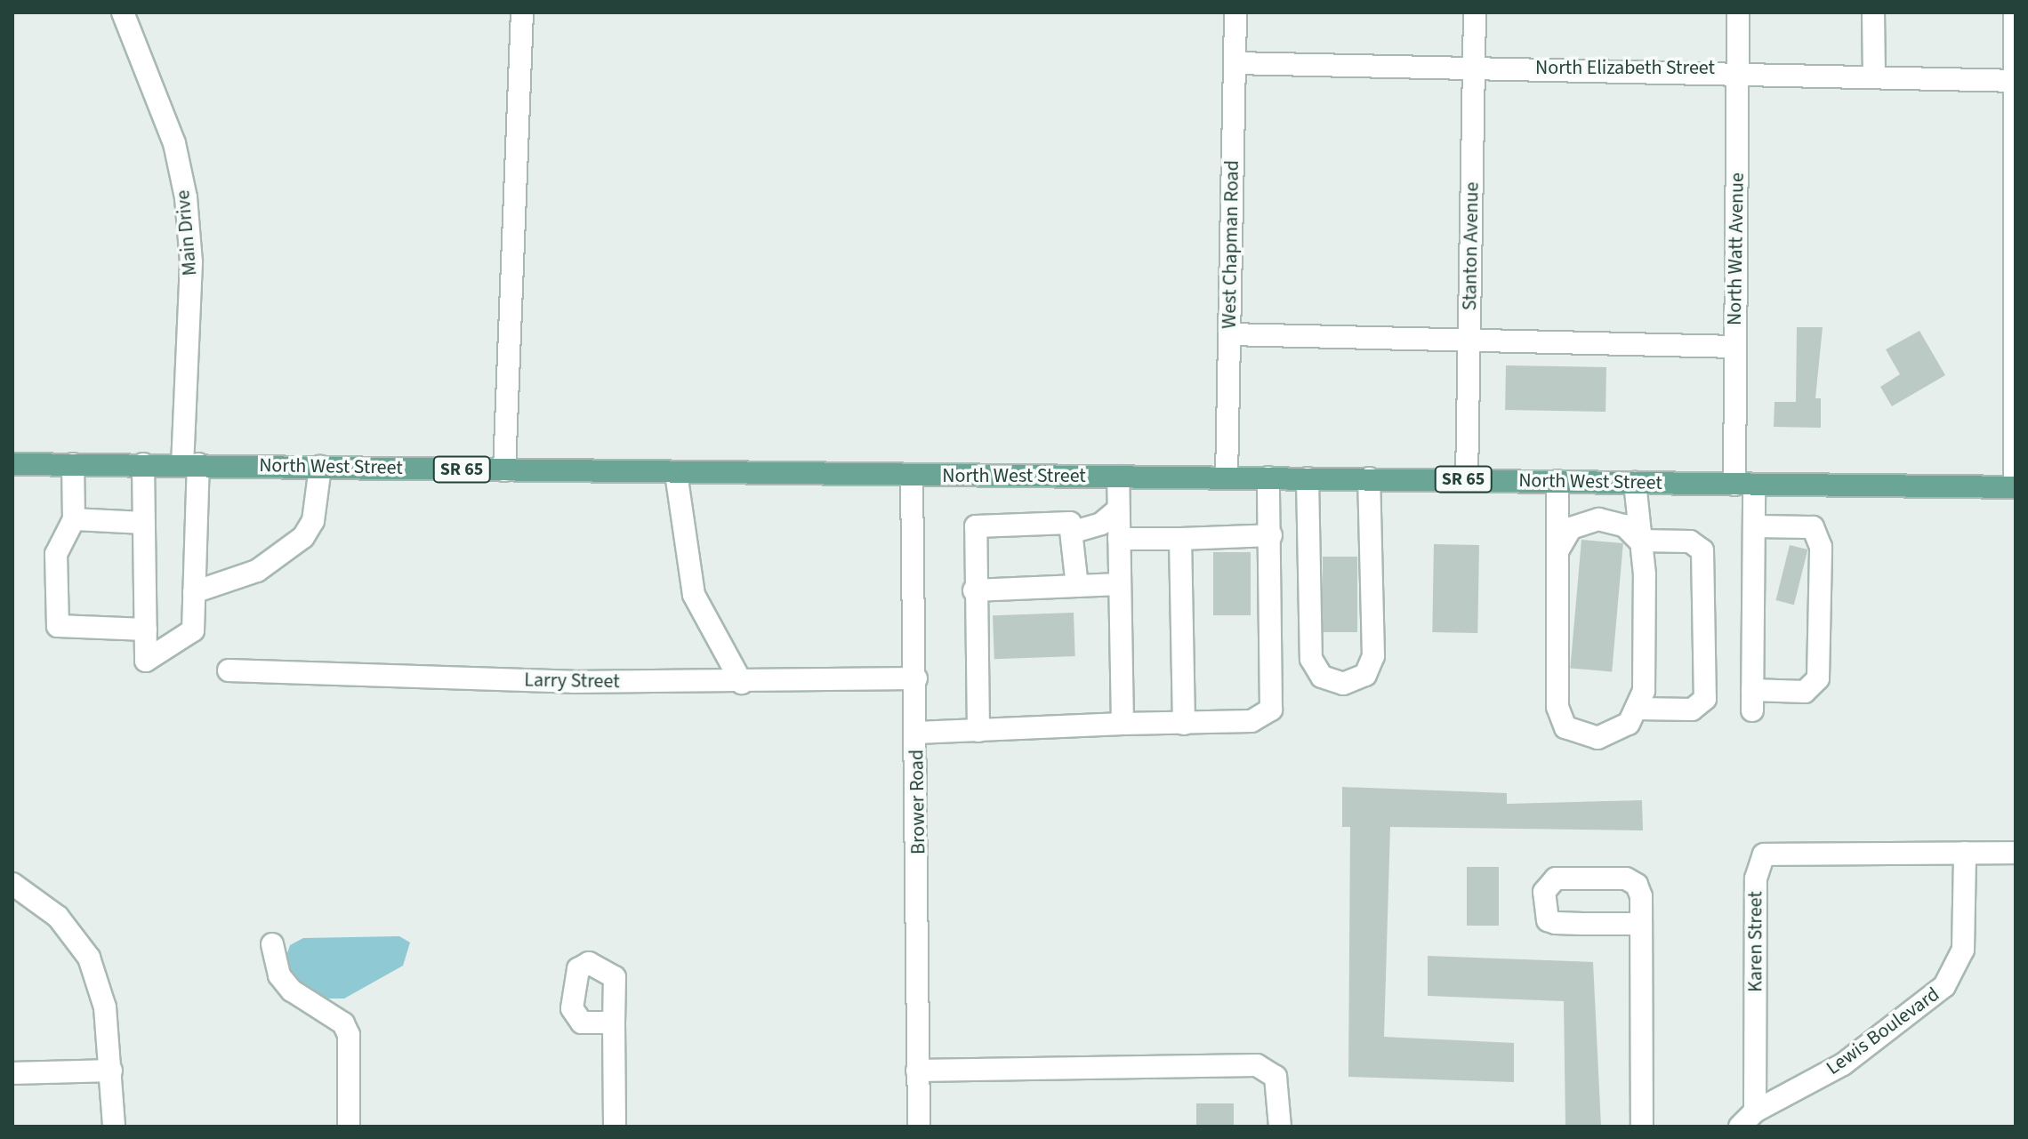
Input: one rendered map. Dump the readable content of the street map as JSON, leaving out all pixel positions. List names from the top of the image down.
{
  "streets": {
    "main road": ["North West Street", "SR 65"],
    "street": [
      "North Elizabeth Street",
      "Main Drive",
      "West Chapman Road",
      "Stanton Avenue",
      "North Watt Avenue",
      "Larry Street",
      "Brower Road",
      "Karen Street",
      "Lewis Boulevard"
    ]
  },
  "crossings": [
    ["North Elizabeth Street", "West Chapman Road"],
    ["North Elizabeth Street", "Stanton Avenue"],
    ["North Elizabeth Street", "North Watt Avenue"],
    ["Main Drive", "North West Street"],
    ["West Chapman Road", "North West Street"],
    ["Stanton Avenue", "North West Street"],
    ["North Watt Avenue", "North West Street"],
    ["North West Street", "Brower Road"],
    ["Larry Street", "Brower Road"],
    ["Karen Street", "Lewis Boulevard"]
  ]
}
